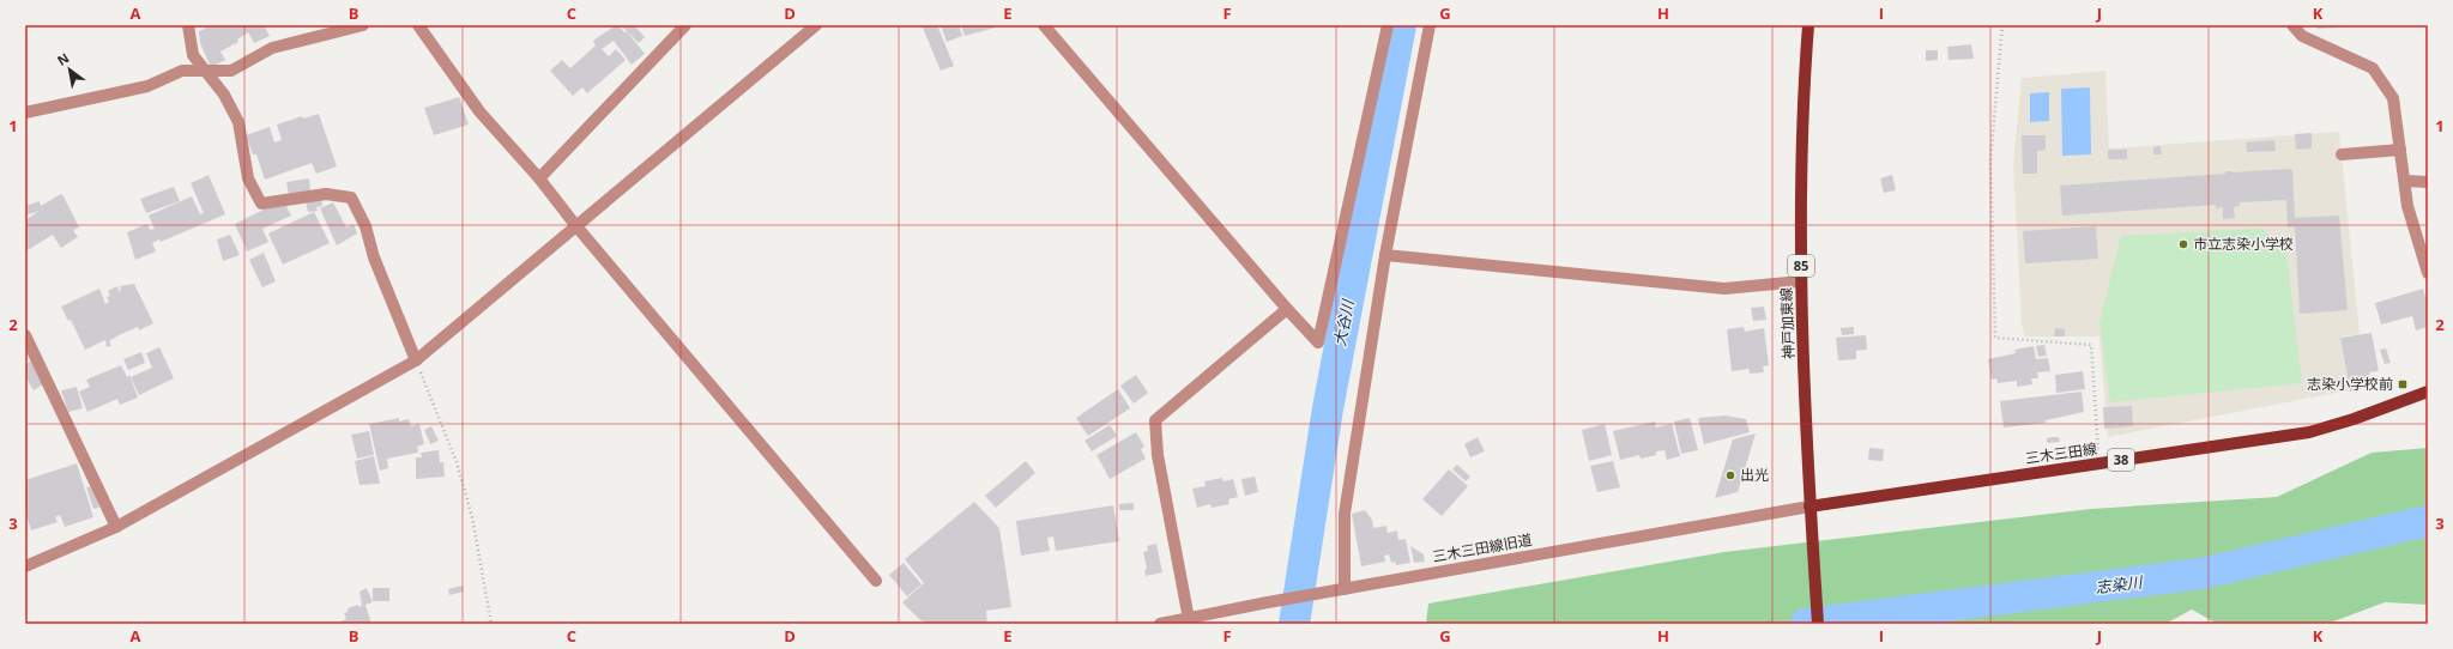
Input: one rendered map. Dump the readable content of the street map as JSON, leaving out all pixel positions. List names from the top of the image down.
{
  "streets": {
    "main road": [
      "85",
      "神戸加東線",
      "三木三田線",
      "38"
    ],
    "street": ["三木三田線旧道"]
  },
  "crossings": [
    ["神戸加東線", "三木三田線"],
    ["神戸加東線", "三木三田線旧道"],
    ["三木三田線", "三木三田線旧道"]
  ],
  "water": ["大谷川", "志染川"],
  "places": {
    "other": ["市立志染小学校", "出光"],
    "transit": ["志染小学校前"]
  },
  "north": "top left",
  "grid": {
    "columns": [
      "A",
      "B",
      "C",
      "D",
      "E",
      "F",
      "G",
      "H",
      "I",
      "J",
      "K"
    ],
    "rows": ["1", "2", "3"]
  }
}
